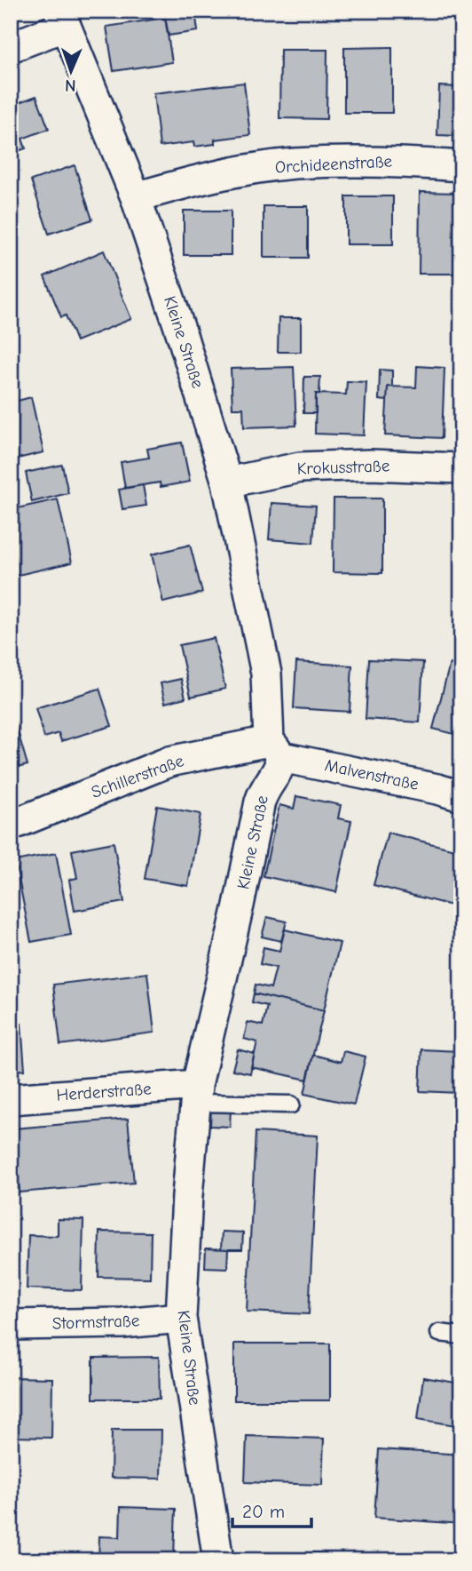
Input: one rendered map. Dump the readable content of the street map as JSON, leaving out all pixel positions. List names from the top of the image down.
{
  "streets": {
    "street": [
      "Orchideenstraße",
      "Kleine Straße",
      "Krokusstraße",
      "Malvenstraße",
      "Schillerstraße",
      "Herderstraße",
      "Stormstraße"
    ]
  },
  "crossings": [
    ["Orchideenstraße", "Kleine Straße"],
    ["Kleine Straße", "Krokusstraße"],
    ["Kleine Straße", "Malvenstraße"],
    ["Kleine Straße", "Schillerstraße"],
    ["Kleine Straße", "Herderstraße"],
    ["Kleine Straße", "Stormstraße"],
    ["Malvenstraße", "Schillerstraße"]
  ],
  "scale_bar": "20 m",
  "north": "bottom"
}
